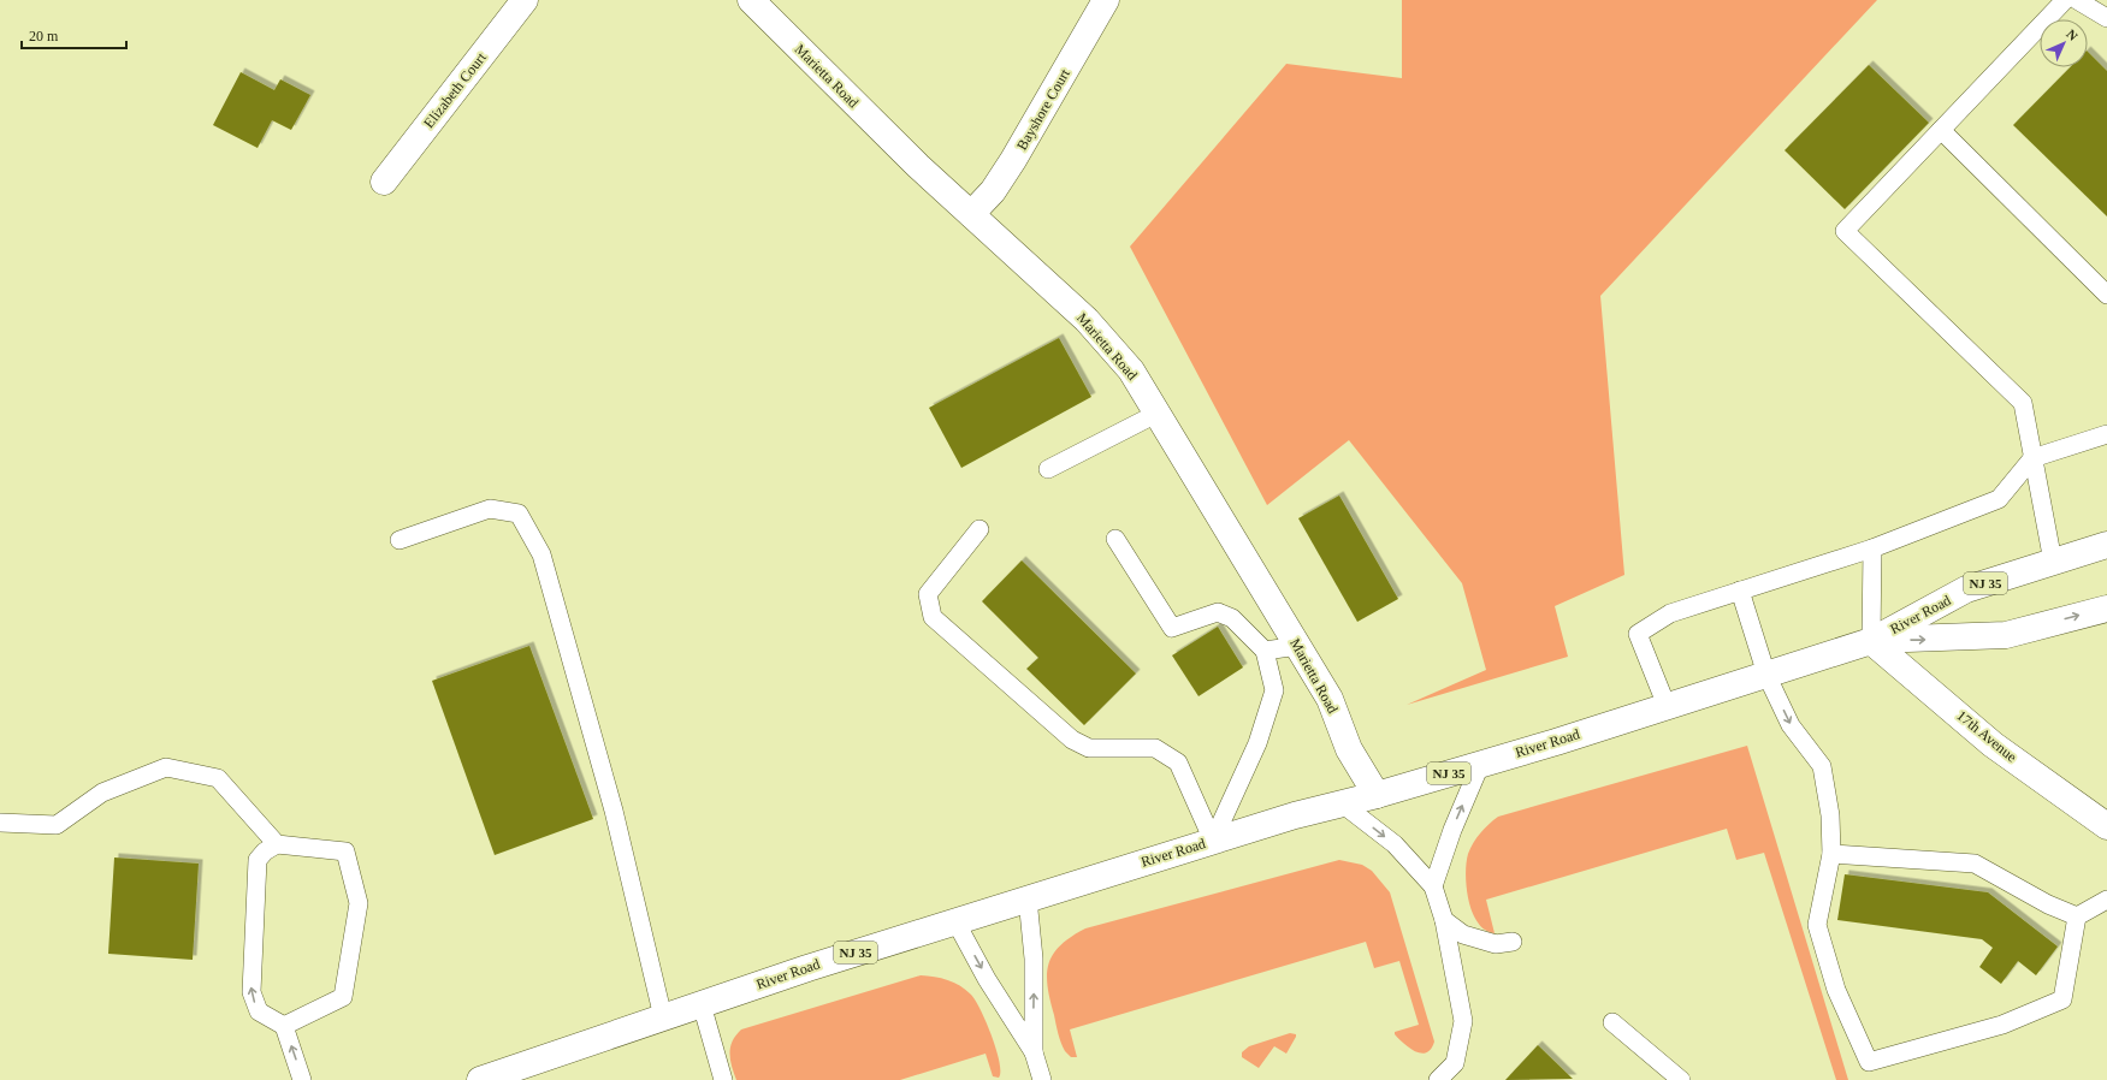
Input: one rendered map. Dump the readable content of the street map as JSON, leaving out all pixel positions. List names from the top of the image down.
{
  "streets": {
    "main road": [
      "Marietta Road",
      "Elizabeth Court",
      "Bayshore Court",
      "NJ 35",
      "River Road",
      "17th Avenue"
    ]
  },
  "crossings": [
    ["Marietta Road", "Bayshore Court"],
    ["Marietta Road", "River Road"],
    ["River Road", "17th Avenue"]
  ],
  "scale_bar": "20 m",
  "north": "top right"
}
